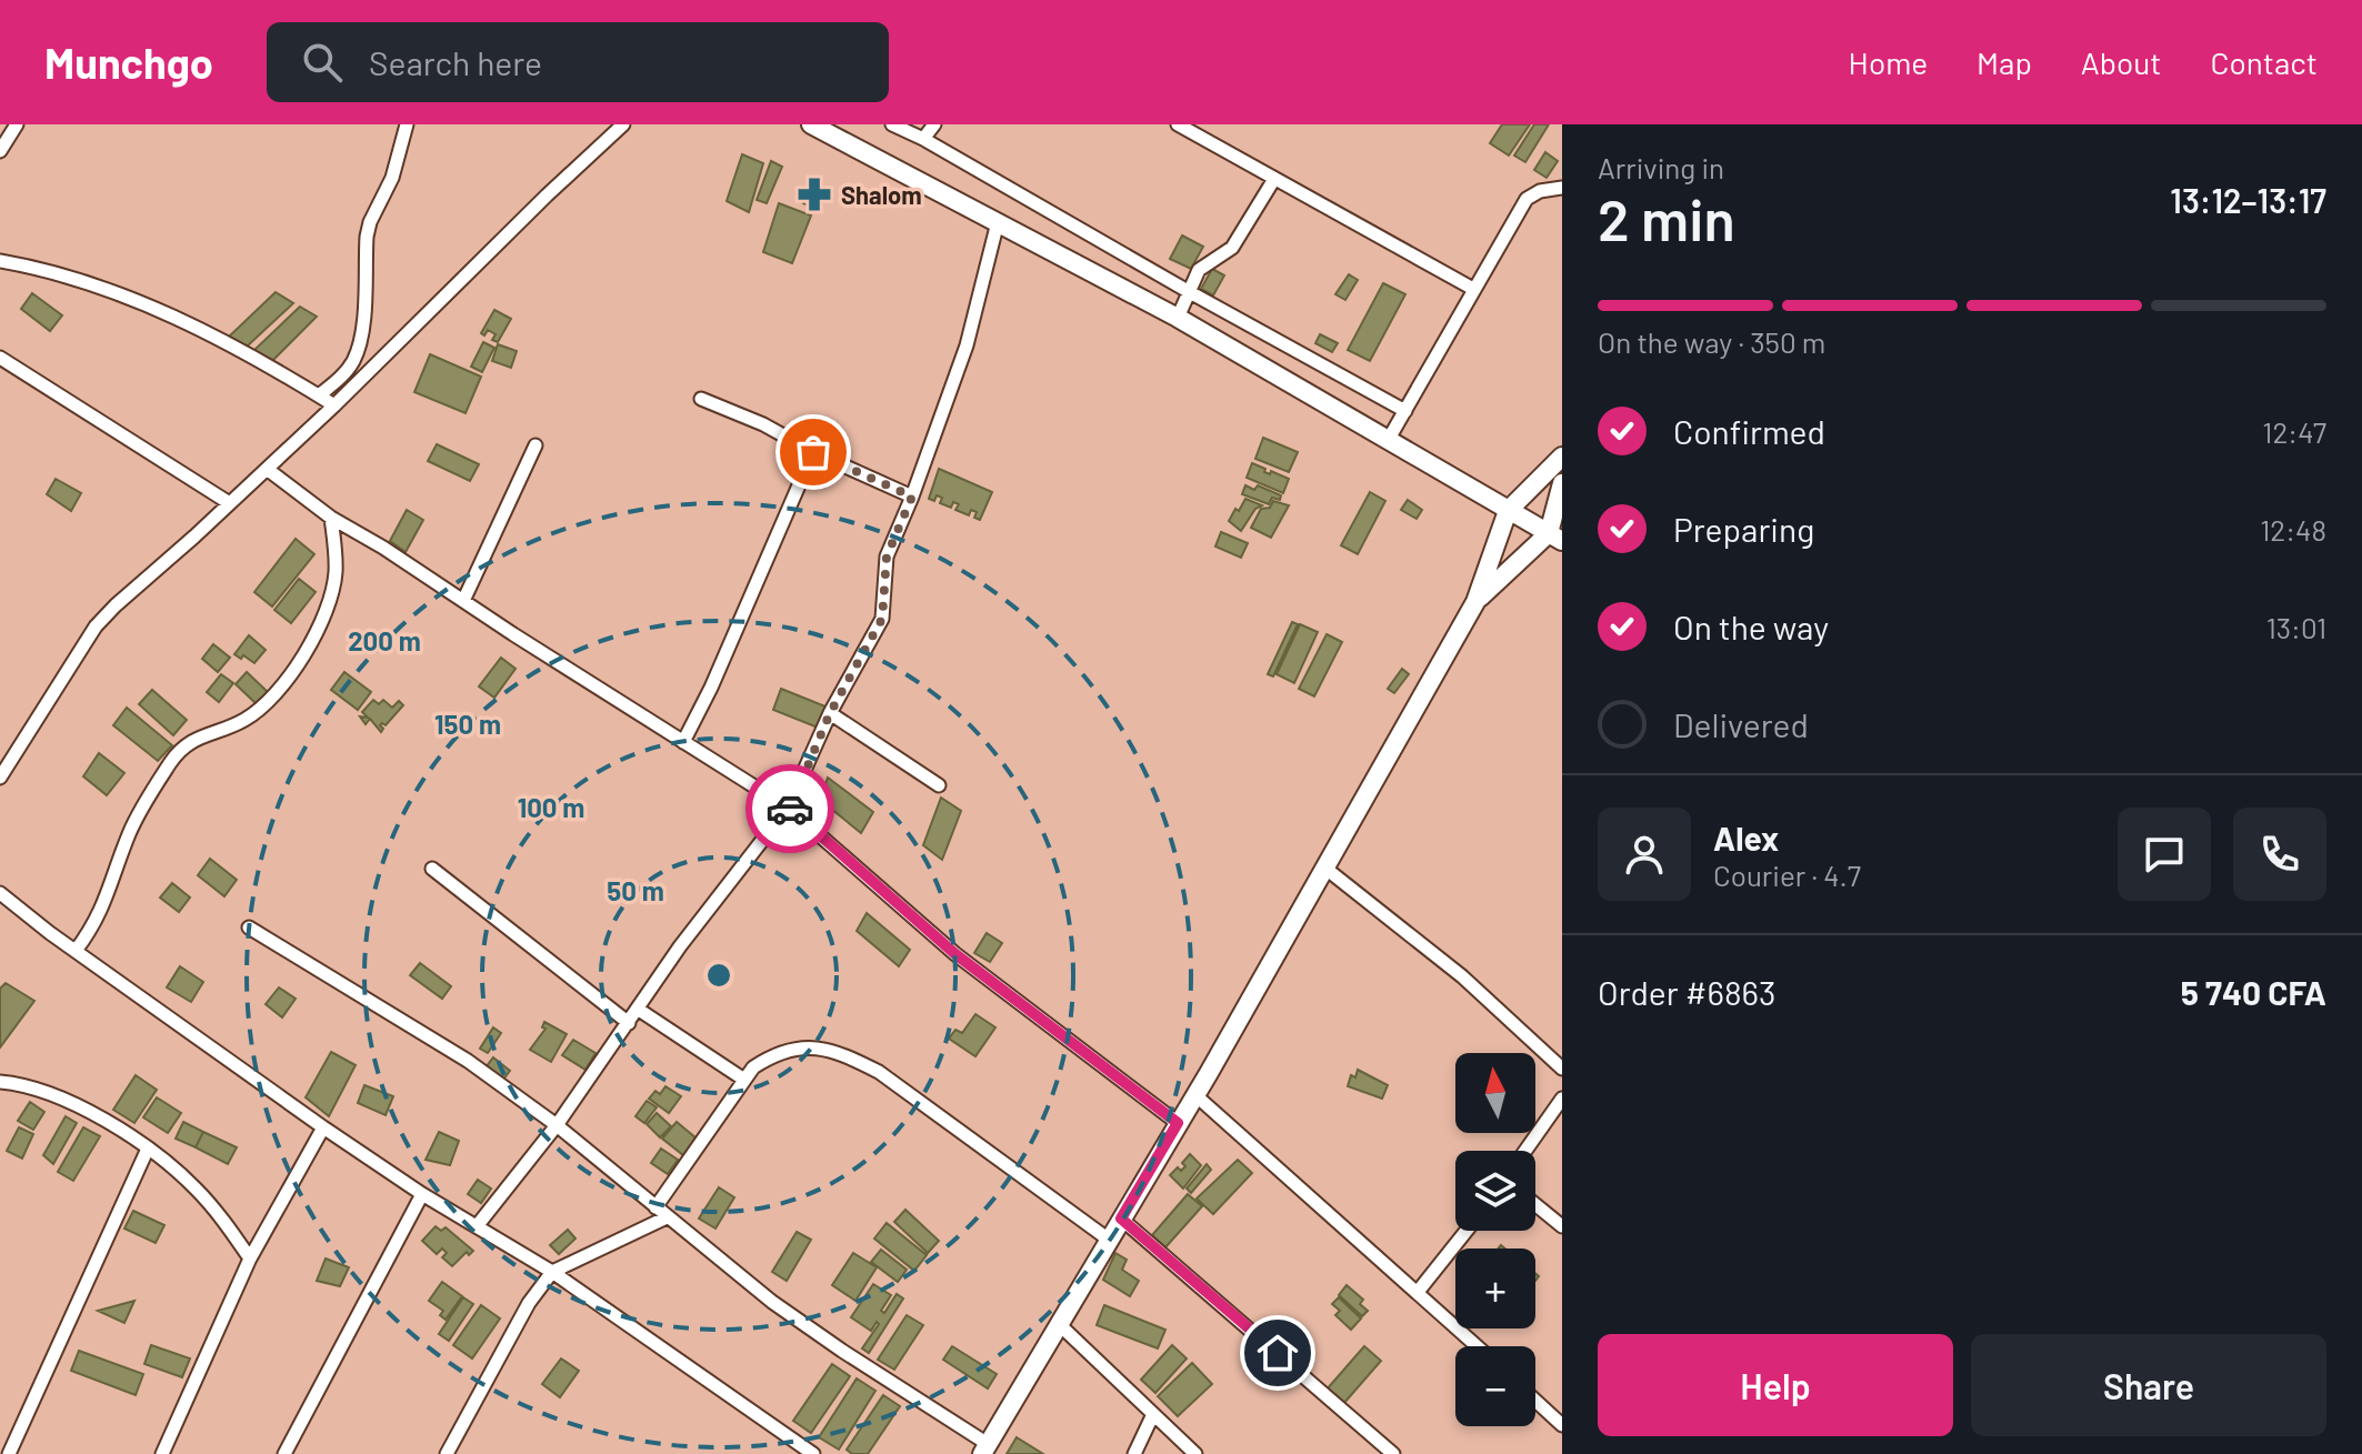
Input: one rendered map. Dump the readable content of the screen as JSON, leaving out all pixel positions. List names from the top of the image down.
{
  "places": {
    "pharmacy": ["Shalom"]
  },
  "north": "top",
  "page": {
    "header": "Munchgo",
    "search": "Search here",
    "nav": [
      "Home",
      "Map",
      "About",
      "Contact"
    ],
    "heading": ["2 min", "Arriving in", "13:12–13:17"],
    "panel": [
      "Alex",
      "Courier · 4.7",
      "Order #6863",
      "5 740 CFA"
    ],
    "bar": "On the way · 350 m",
    "list": [
      ["Confirmed", "12:47"],
      ["Preparing", "12:48"],
      ["On the way", "13:01"],
      "Delivered"
    ],
    "map_buttons": ["+", "−"],
    "buttons": ["Help", "Share"]
  },
  "rings": [
    "200 m",
    "150 m",
    "100 m",
    "50 m"
  ]
}
